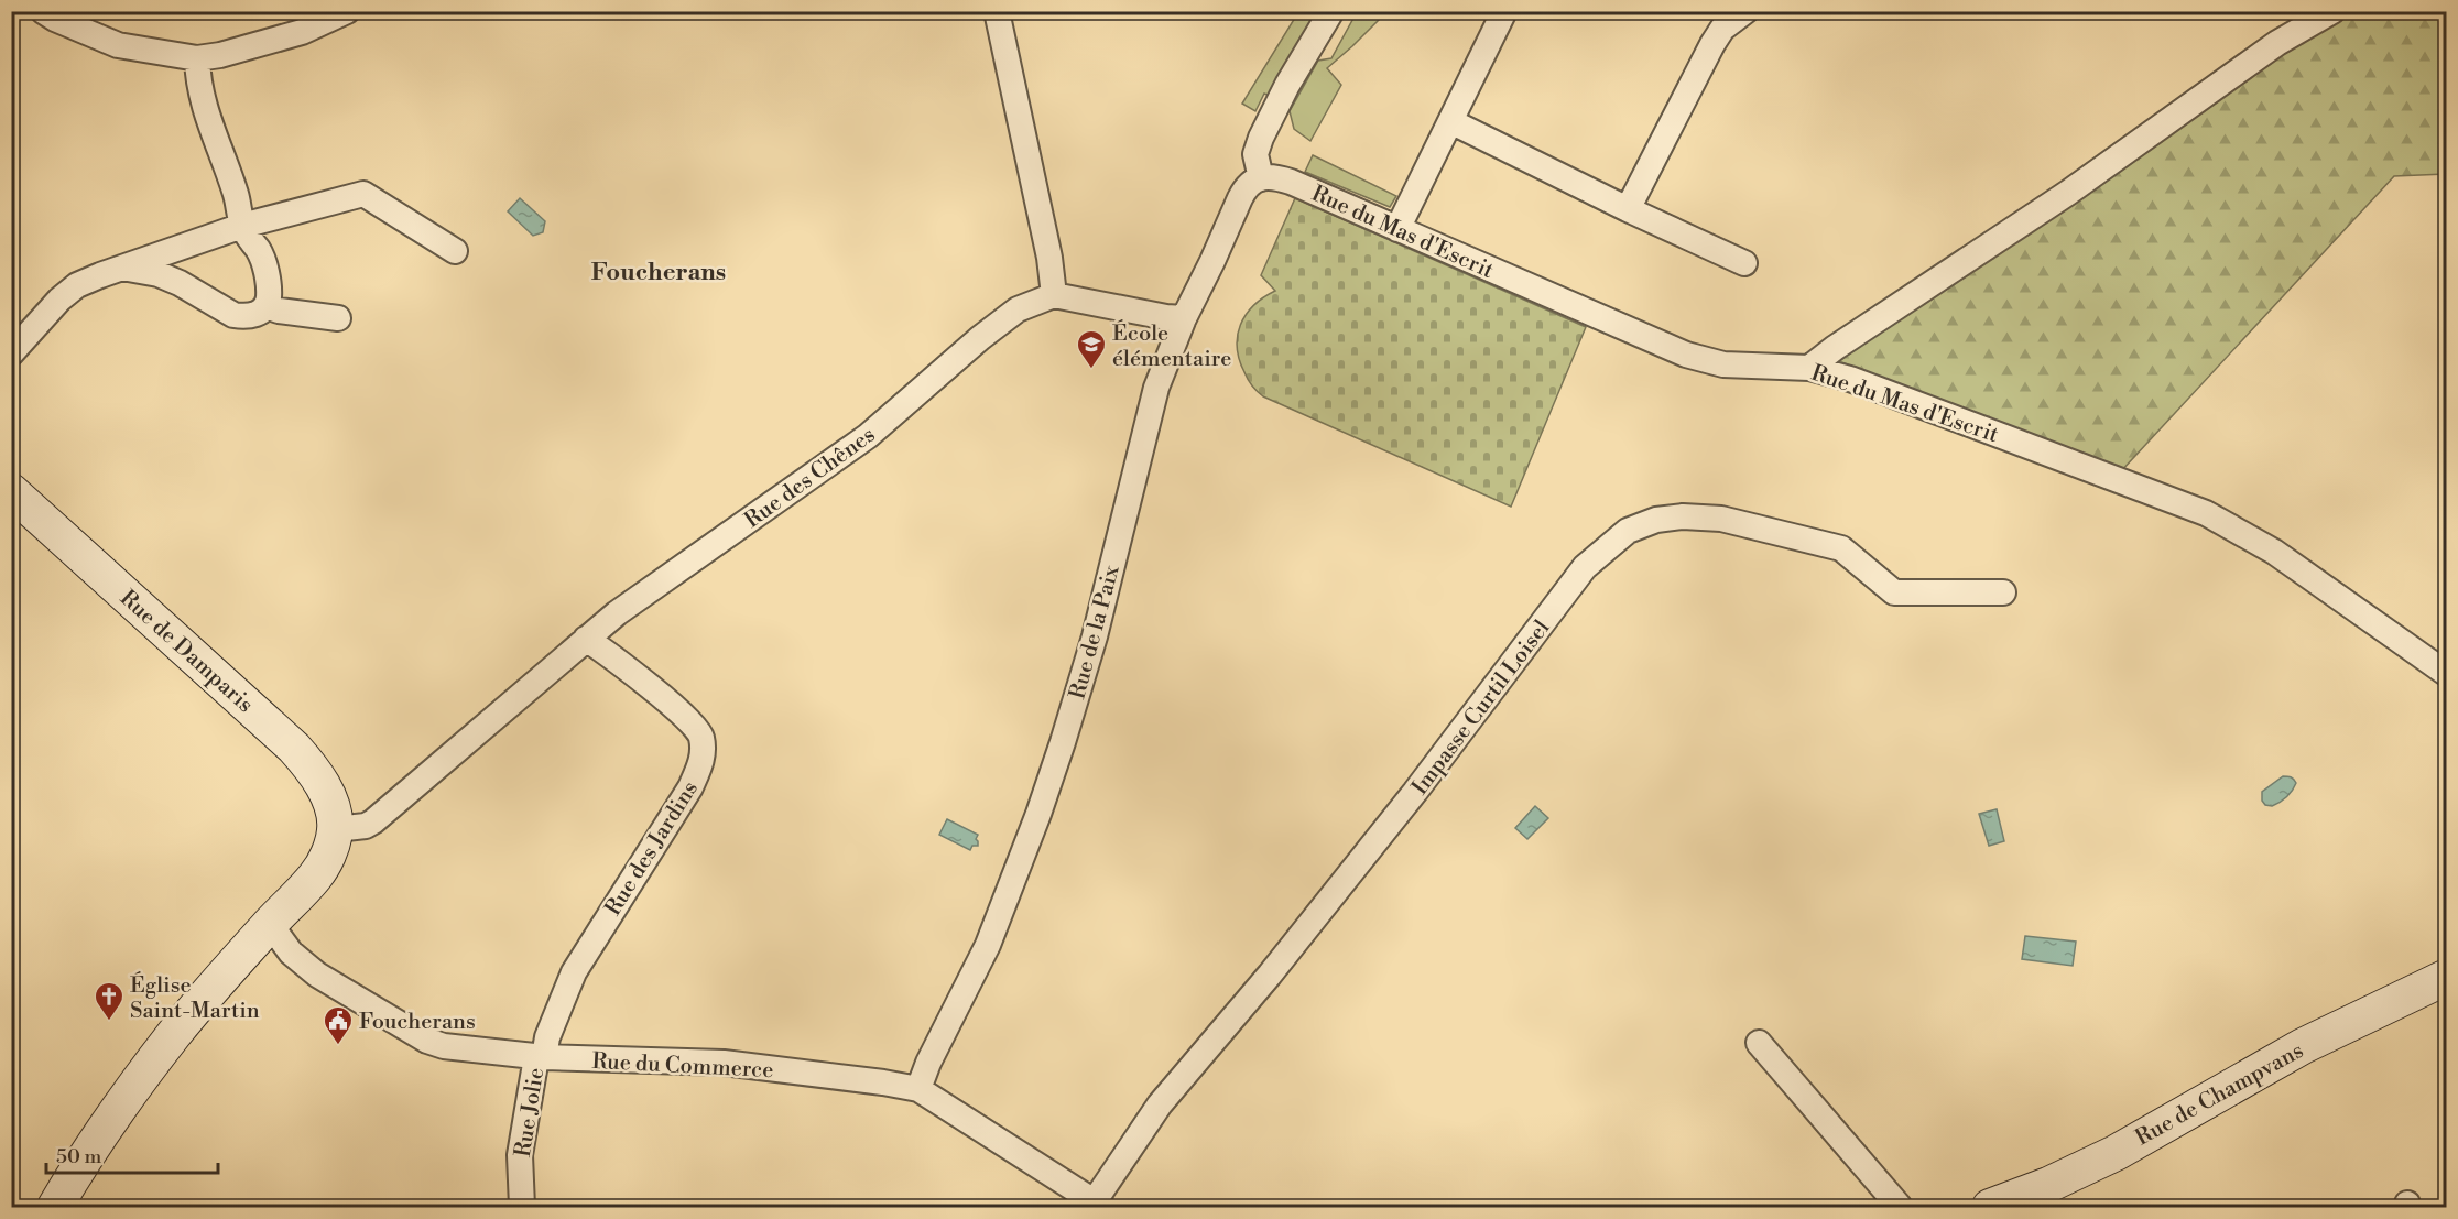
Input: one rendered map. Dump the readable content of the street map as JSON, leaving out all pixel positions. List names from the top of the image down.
{
  "streets": {
    "main road": ["Rue de Damparis", "Rue de Champvans"],
    "street": [
      "Rue du Mas d'Escrit",
      "Rue des Chênes",
      "Rue de la Paix",
      "Impasse Curtil Loisel",
      "Rue des Jardins",
      "Rue du Commerce",
      "Rue Jolie"
    ]
  },
  "crossings": [
    ["Rue du Mas d'Escrit", "Rue de la Paix"],
    ["Rue des Chênes", "Rue de Damparis"],
    ["Rue des Chênes", "Rue des Jardins"],
    ["Rue de la Paix", "Rue du Commerce"],
    ["Impasse Curtil Loisel", "Rue du Commerce"],
    ["Rue des Jardins", "Rue du Commerce"],
    ["Rue des Jardins", "Rue Jolie"],
    ["Rue du Commerce", "Rue Jolie"]
  ],
  "districts": ["Foucherans"],
  "places": {
    "school or university": ["École élémentaire"],
    "church": ["Église Saint-Martin"],
    "public building": ["Foucherans"]
  },
  "scale_bar": "50 m"
}
